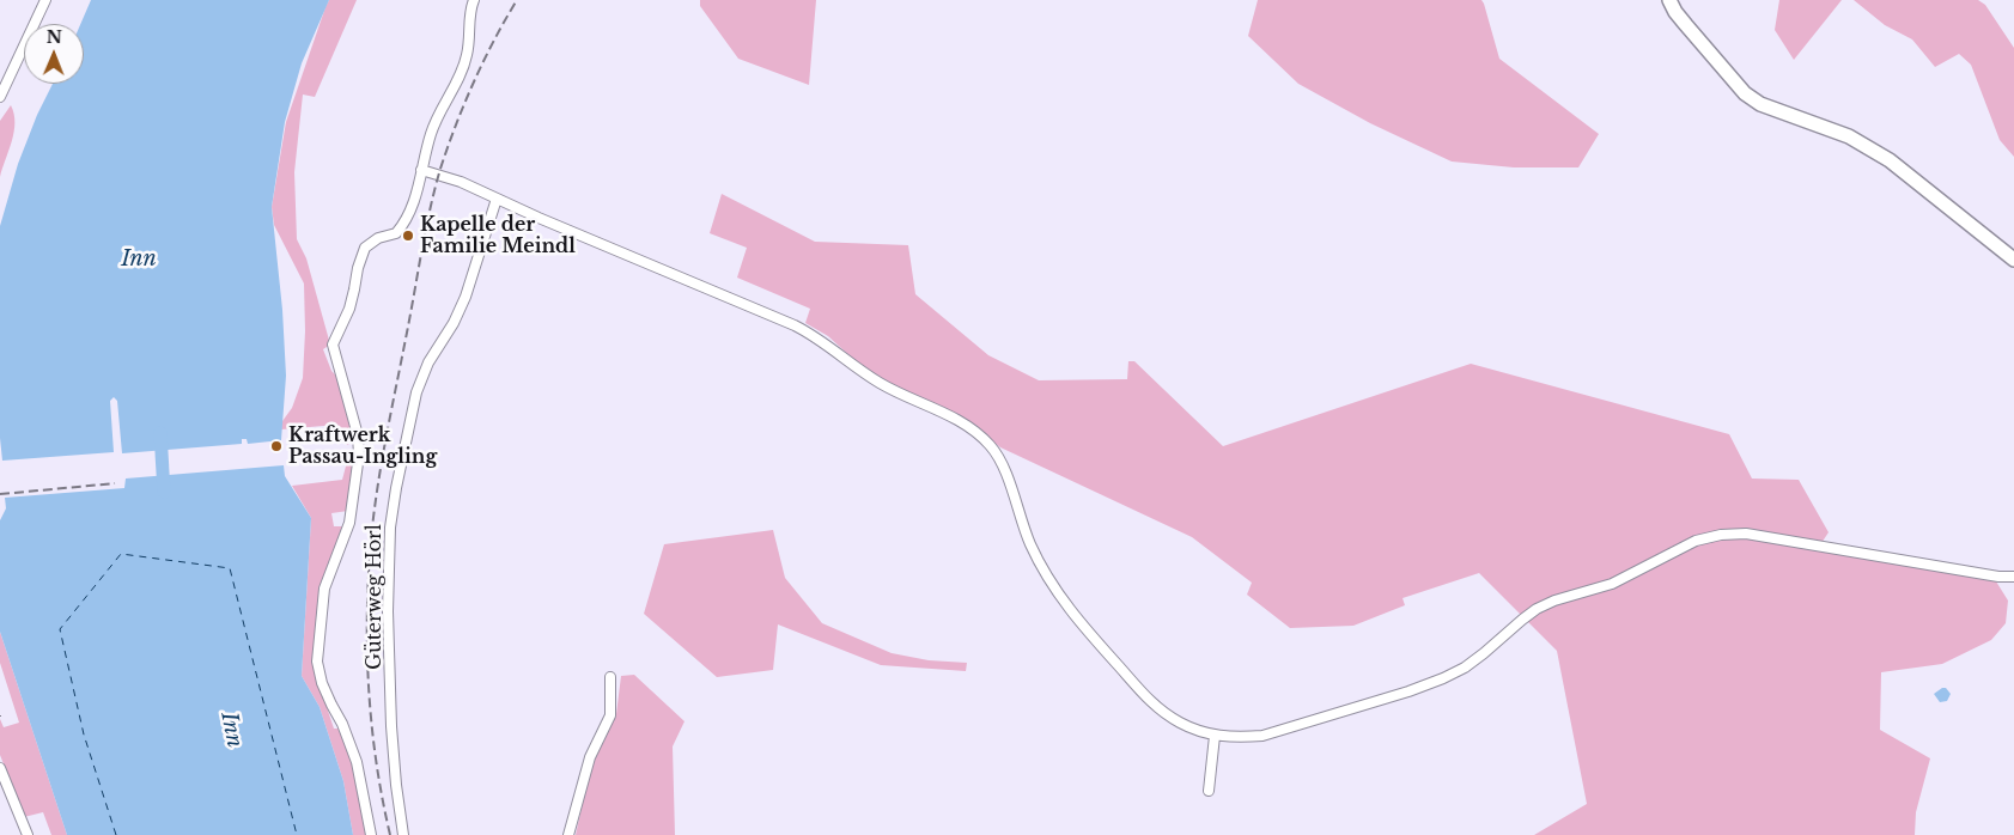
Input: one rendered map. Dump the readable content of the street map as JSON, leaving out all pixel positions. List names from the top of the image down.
{
  "streets": {
    "street": ["Güterweg Hörl"]
  },
  "water": ["Inn"],
  "places": ["Kapelle der Familie Meindl", "Kraftwerk Passau-Ingling"],
  "north": "top"
}
